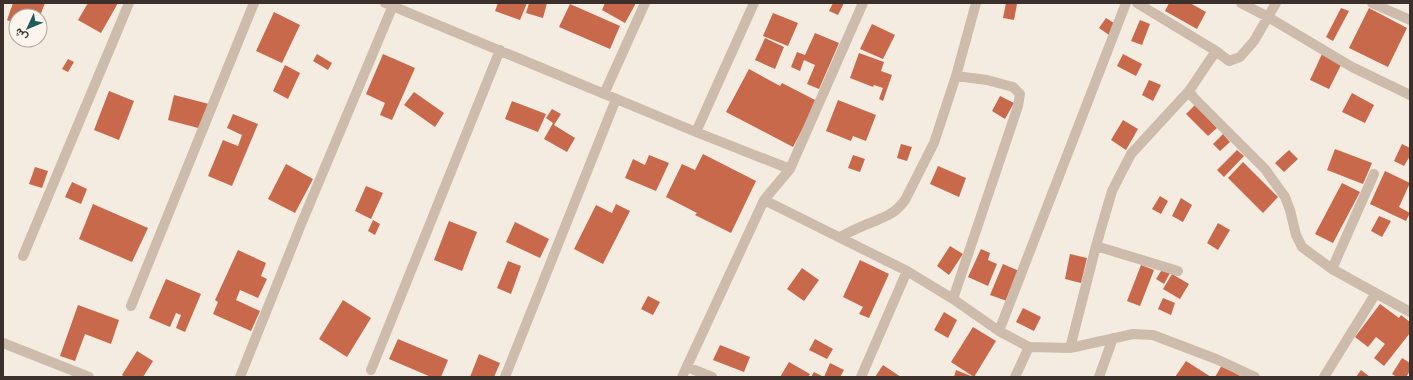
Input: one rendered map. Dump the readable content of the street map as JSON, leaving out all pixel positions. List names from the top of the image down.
{
  "north": "bottom left"
}
